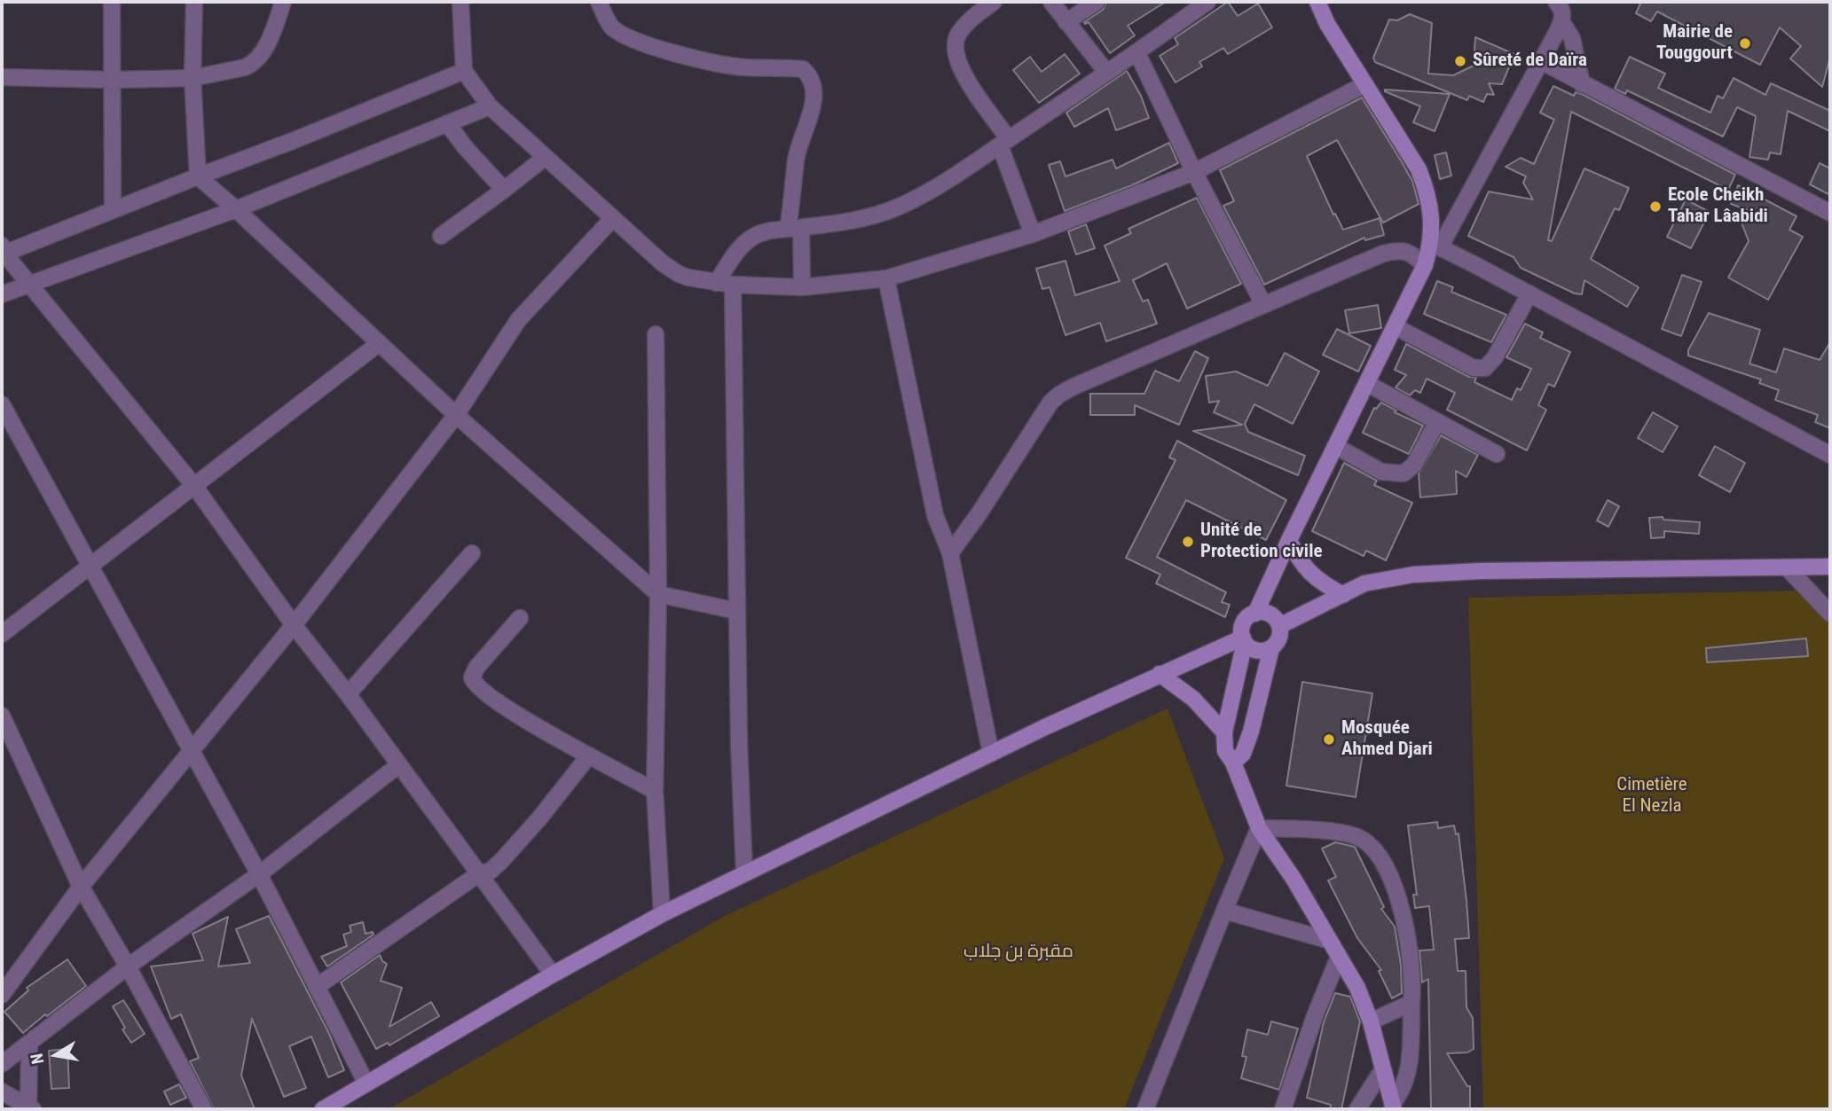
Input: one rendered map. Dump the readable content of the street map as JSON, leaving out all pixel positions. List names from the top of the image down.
{
  "parks": ["Cimetière El Nezla", "مقبرة بن جلاب"],
  "places": [
    "Mairie de Touggourt",
    "Sûreté de Daïra",
    "Ecole Cheikh Tahar Lâabidi",
    "Unité de Protection civile",
    "Mosquée Ahmed Djari"
  ],
  "north": "left"
}
